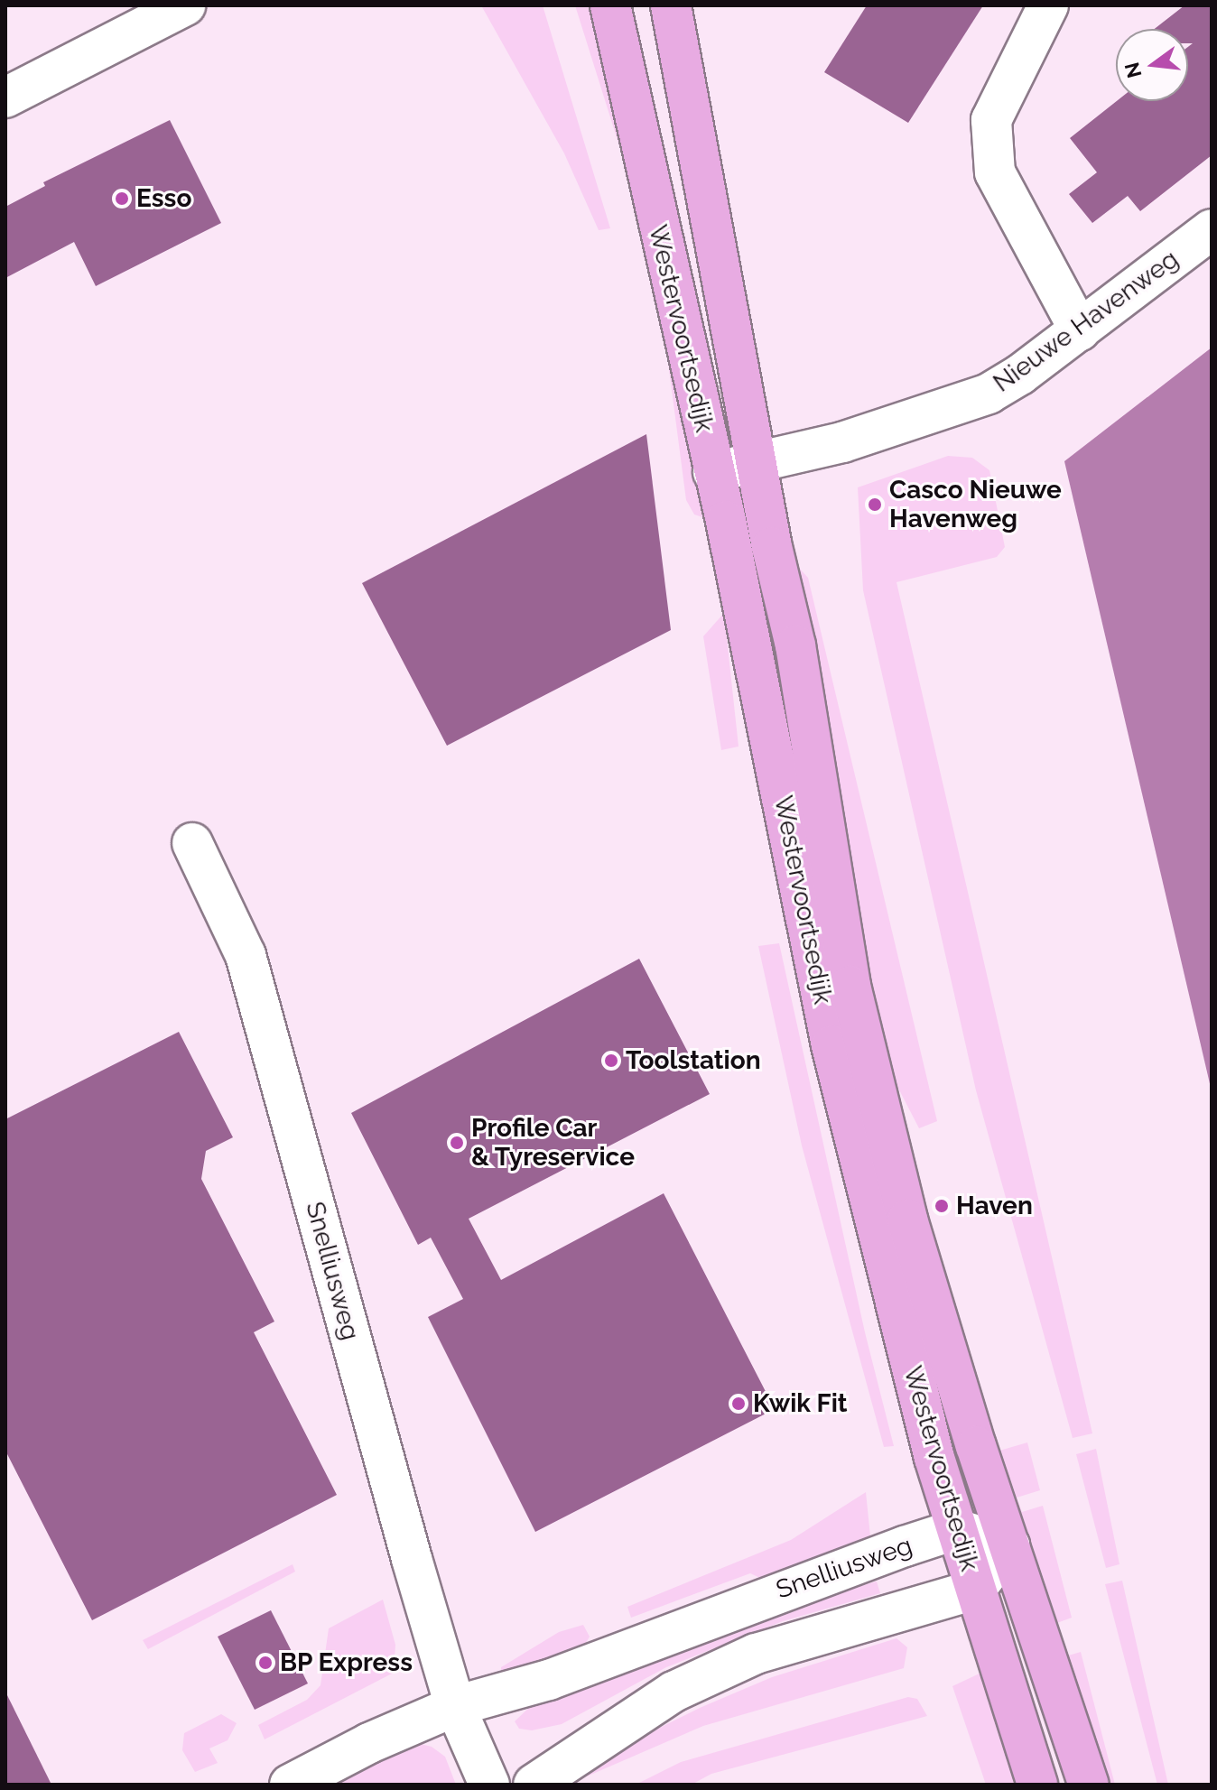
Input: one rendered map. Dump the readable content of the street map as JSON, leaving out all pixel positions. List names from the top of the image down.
{
  "streets": {
    "main road": ["Westervoortsedijk"],
    "street": ["Nieuwe Havenweg", "Snelliusweg"]
  },
  "crossings": [
    ["Nieuwe Havenweg", "Westervoortsedijk"],
    ["Westervoortsedijk", "Snelliusweg"]
  ],
  "places": [
    "Esso",
    "Casco Nieuwe Havenweg",
    "Toolstation",
    "Profile Car & Tyreservice",
    "Haven",
    "Kwik Fit",
    "BP Express"
  ],
  "north": "left"
}
